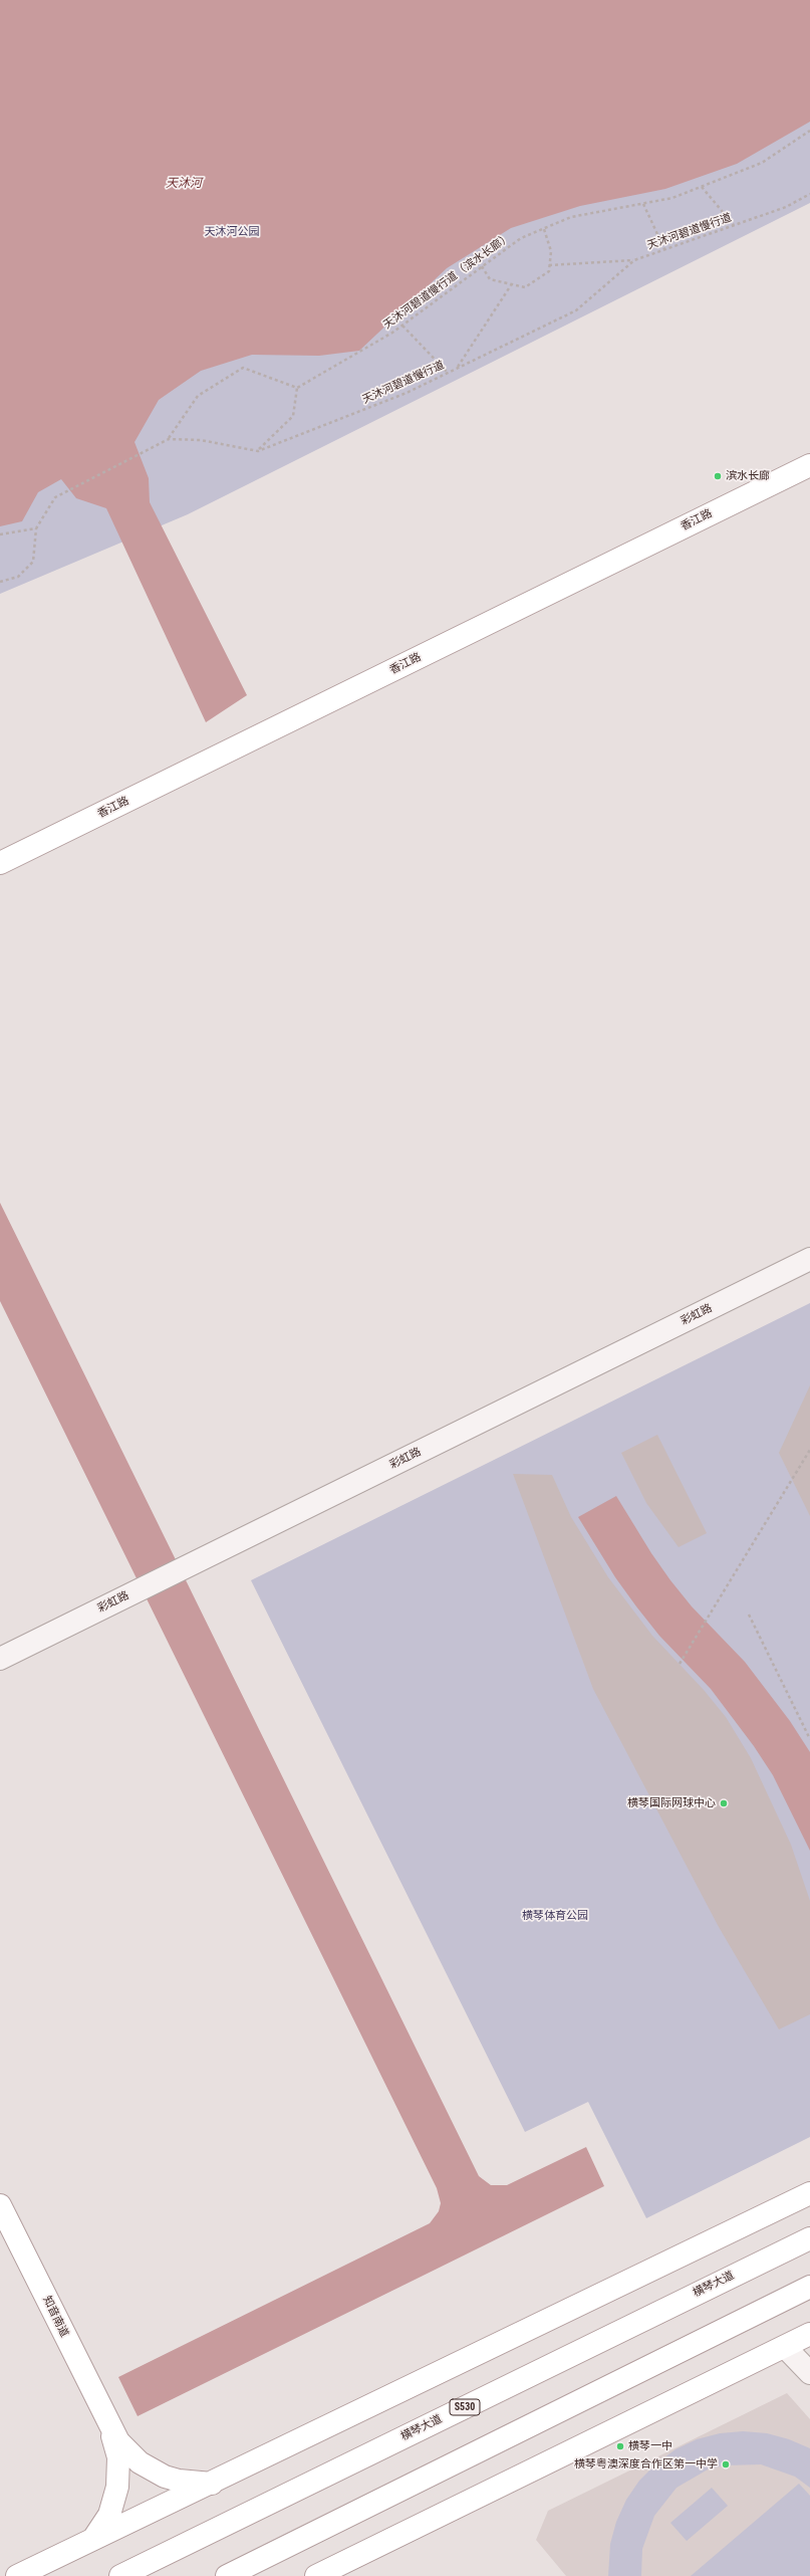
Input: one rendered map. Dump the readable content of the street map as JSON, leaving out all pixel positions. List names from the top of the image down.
{
  "streets": {
    "main road": [
      "香江路",
      "横琴大道",
      "知音南道",
      "S530"
    ],
    "street": ["彩虹路"],
    "path": ["天沐河碧道慢行道", "天沐河碧道慢行道（滨水长廊）"]
  },
  "water": ["天沐河"],
  "parks": ["天沐河公园", "横琴体育公园"],
  "places": [
    "滨水长廊",
    "横琴国际网球中心",
    "横琴一中",
    "横琴粤澳深度合作区第一中学"
  ]
}
